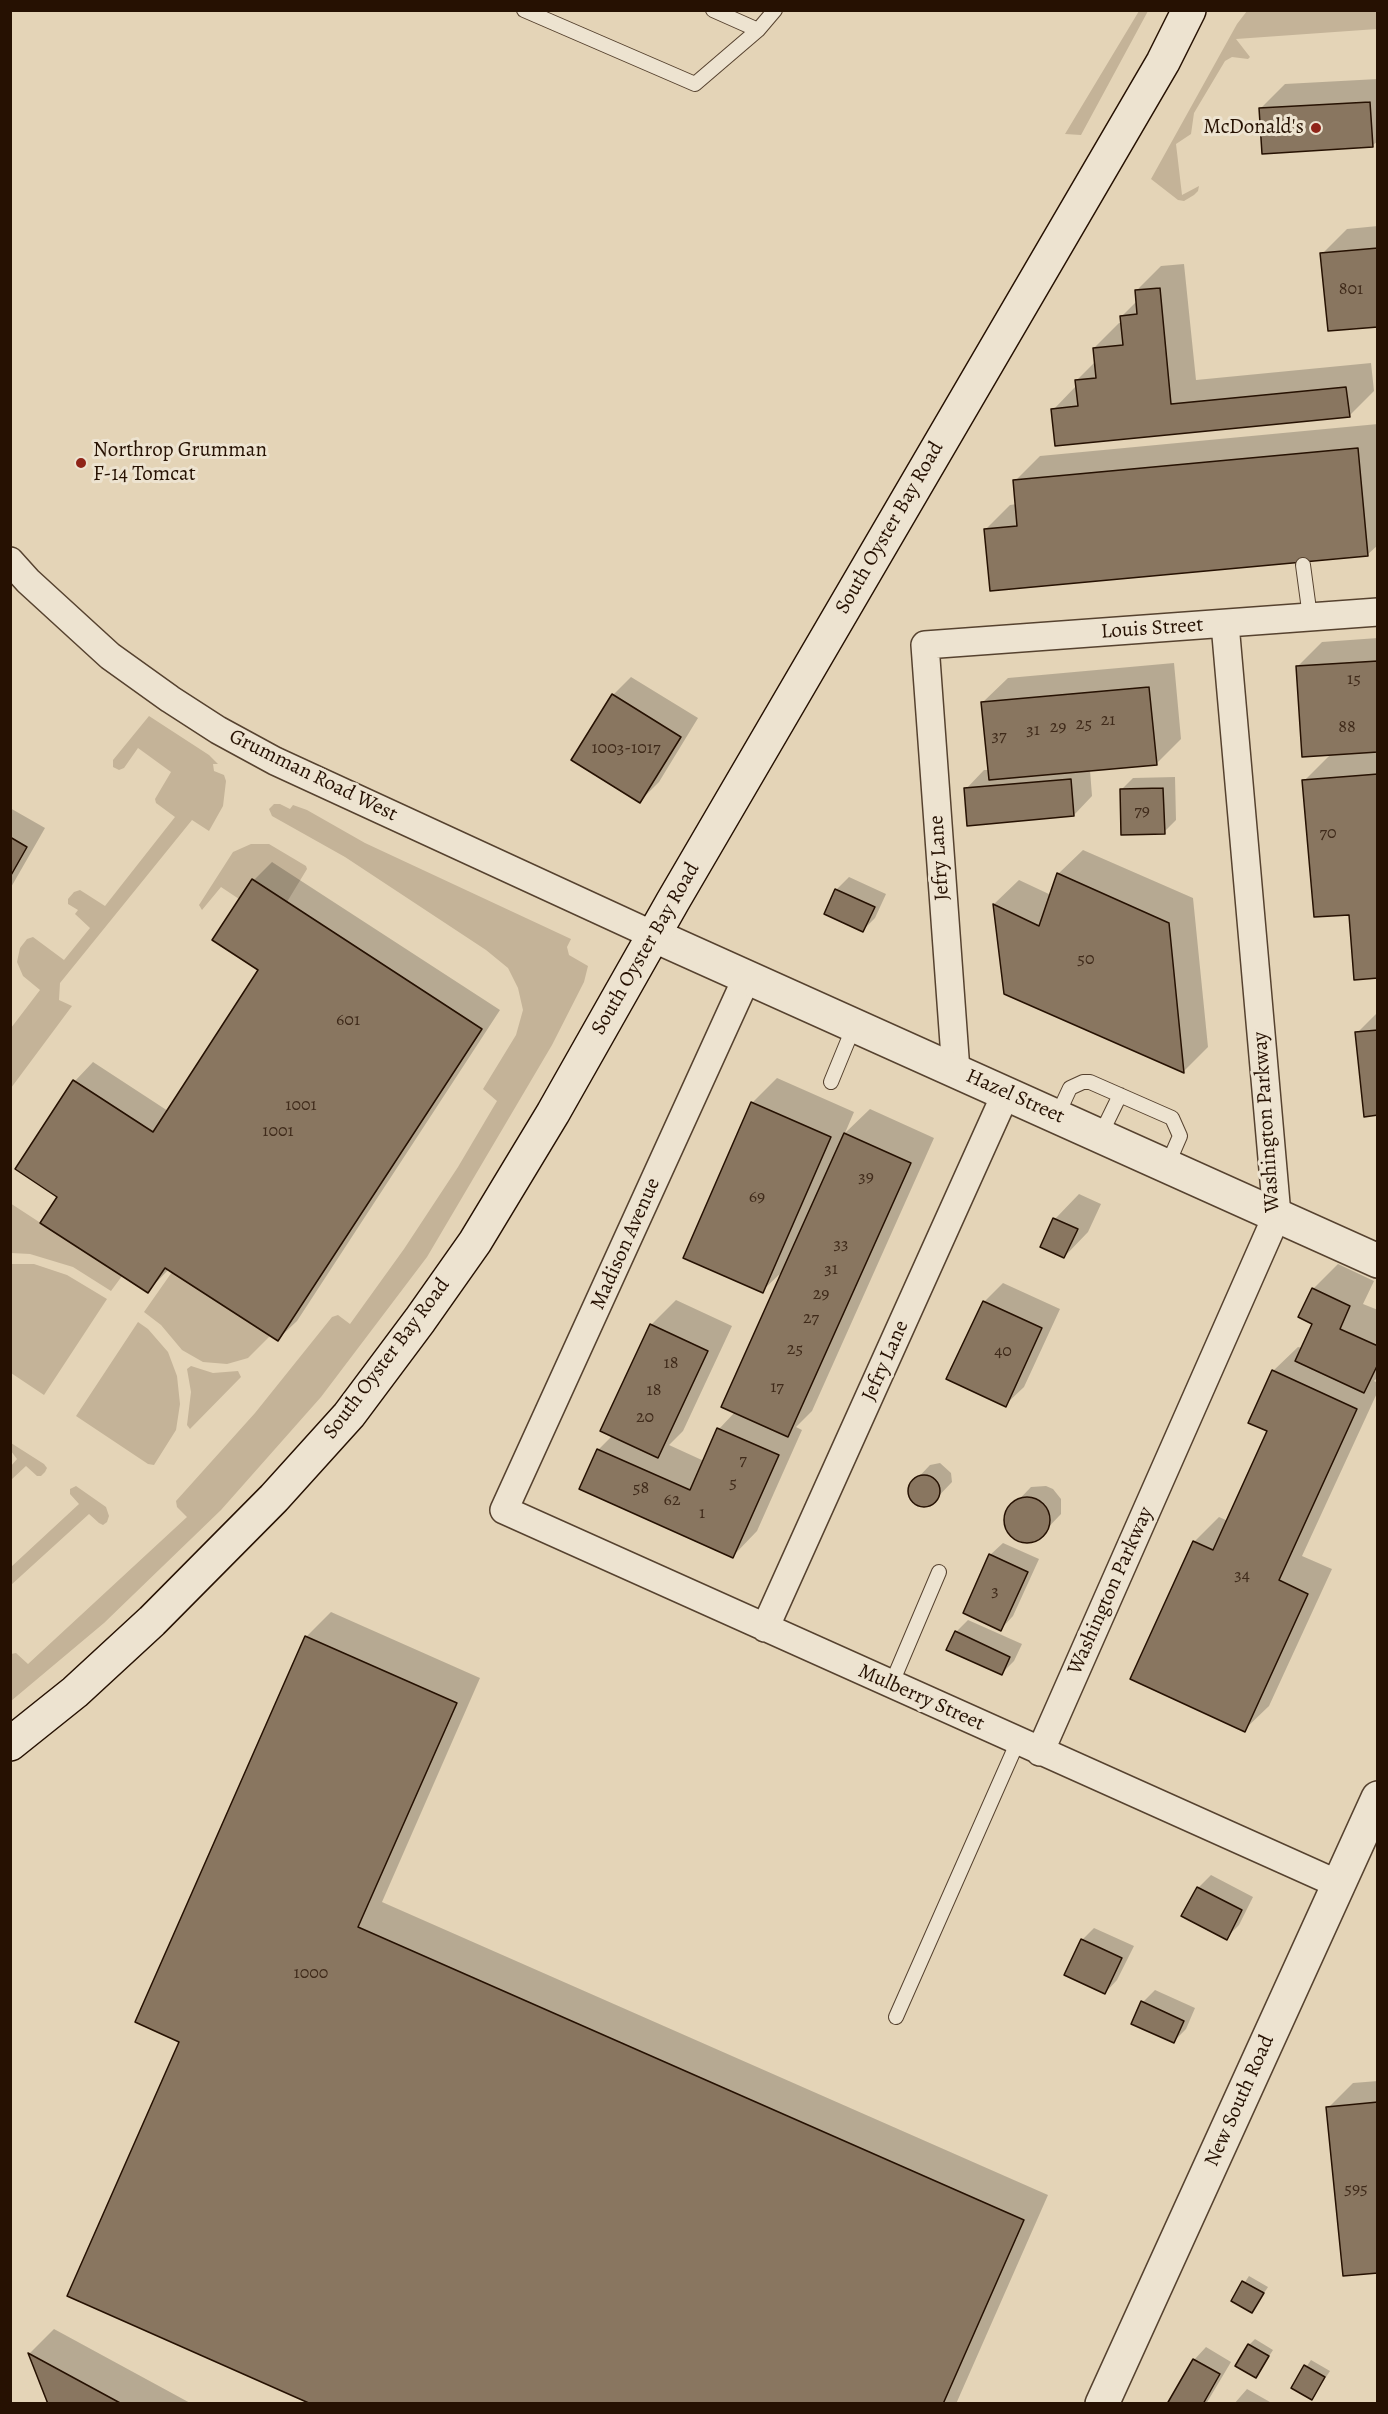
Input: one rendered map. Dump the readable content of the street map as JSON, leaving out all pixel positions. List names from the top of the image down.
{
  "streets": {
    "main road": ["South Oyster Bay Road", "Hazel Street", "New South Road"],
    "street": [
      "Louis Street",
      "Grumman Road West",
      "Jefry Lane",
      "Washington Parkway",
      "Madison Avenue",
      "Mulberry Street"
    ]
  },
  "crossings": [
    ["South Oyster Bay Road", "Grumman Road West"],
    ["South Oyster Bay Road", "Hazel Street"],
    ["Louis Street", "Jefry Lane"],
    ["Louis Street", "Washington Parkway"],
    ["Grumman Road West", "Hazel Street"],
    ["Jefry Lane", "Hazel Street"],
    ["Jefry Lane", "Mulberry Street"],
    ["Hazel Street", "Washington Parkway"],
    ["Hazel Street", "Madison Avenue"],
    ["Washington Parkway", "Mulberry Street"],
    ["Madison Avenue", "Mulberry Street"],
    ["Mulberry Street", "New South Road"]
  ],
  "places": ["McDonald's", "Northrop Grumman F-14 Tomcat"],
  "house_numbers": [
    "801",
    "15",
    "21",
    "25",
    "29",
    "88",
    "31",
    "37",
    "1003-1017",
    "79",
    "70",
    "50",
    "601",
    "1001",
    "1001",
    "39",
    "69",
    "33",
    "31",
    "29",
    "27",
    "25",
    "40",
    "18",
    "17",
    "18",
    "20",
    "7",
    "5",
    "58",
    "62",
    "1",
    "34",
    "3",
    "1000",
    "595"
  ]
}
